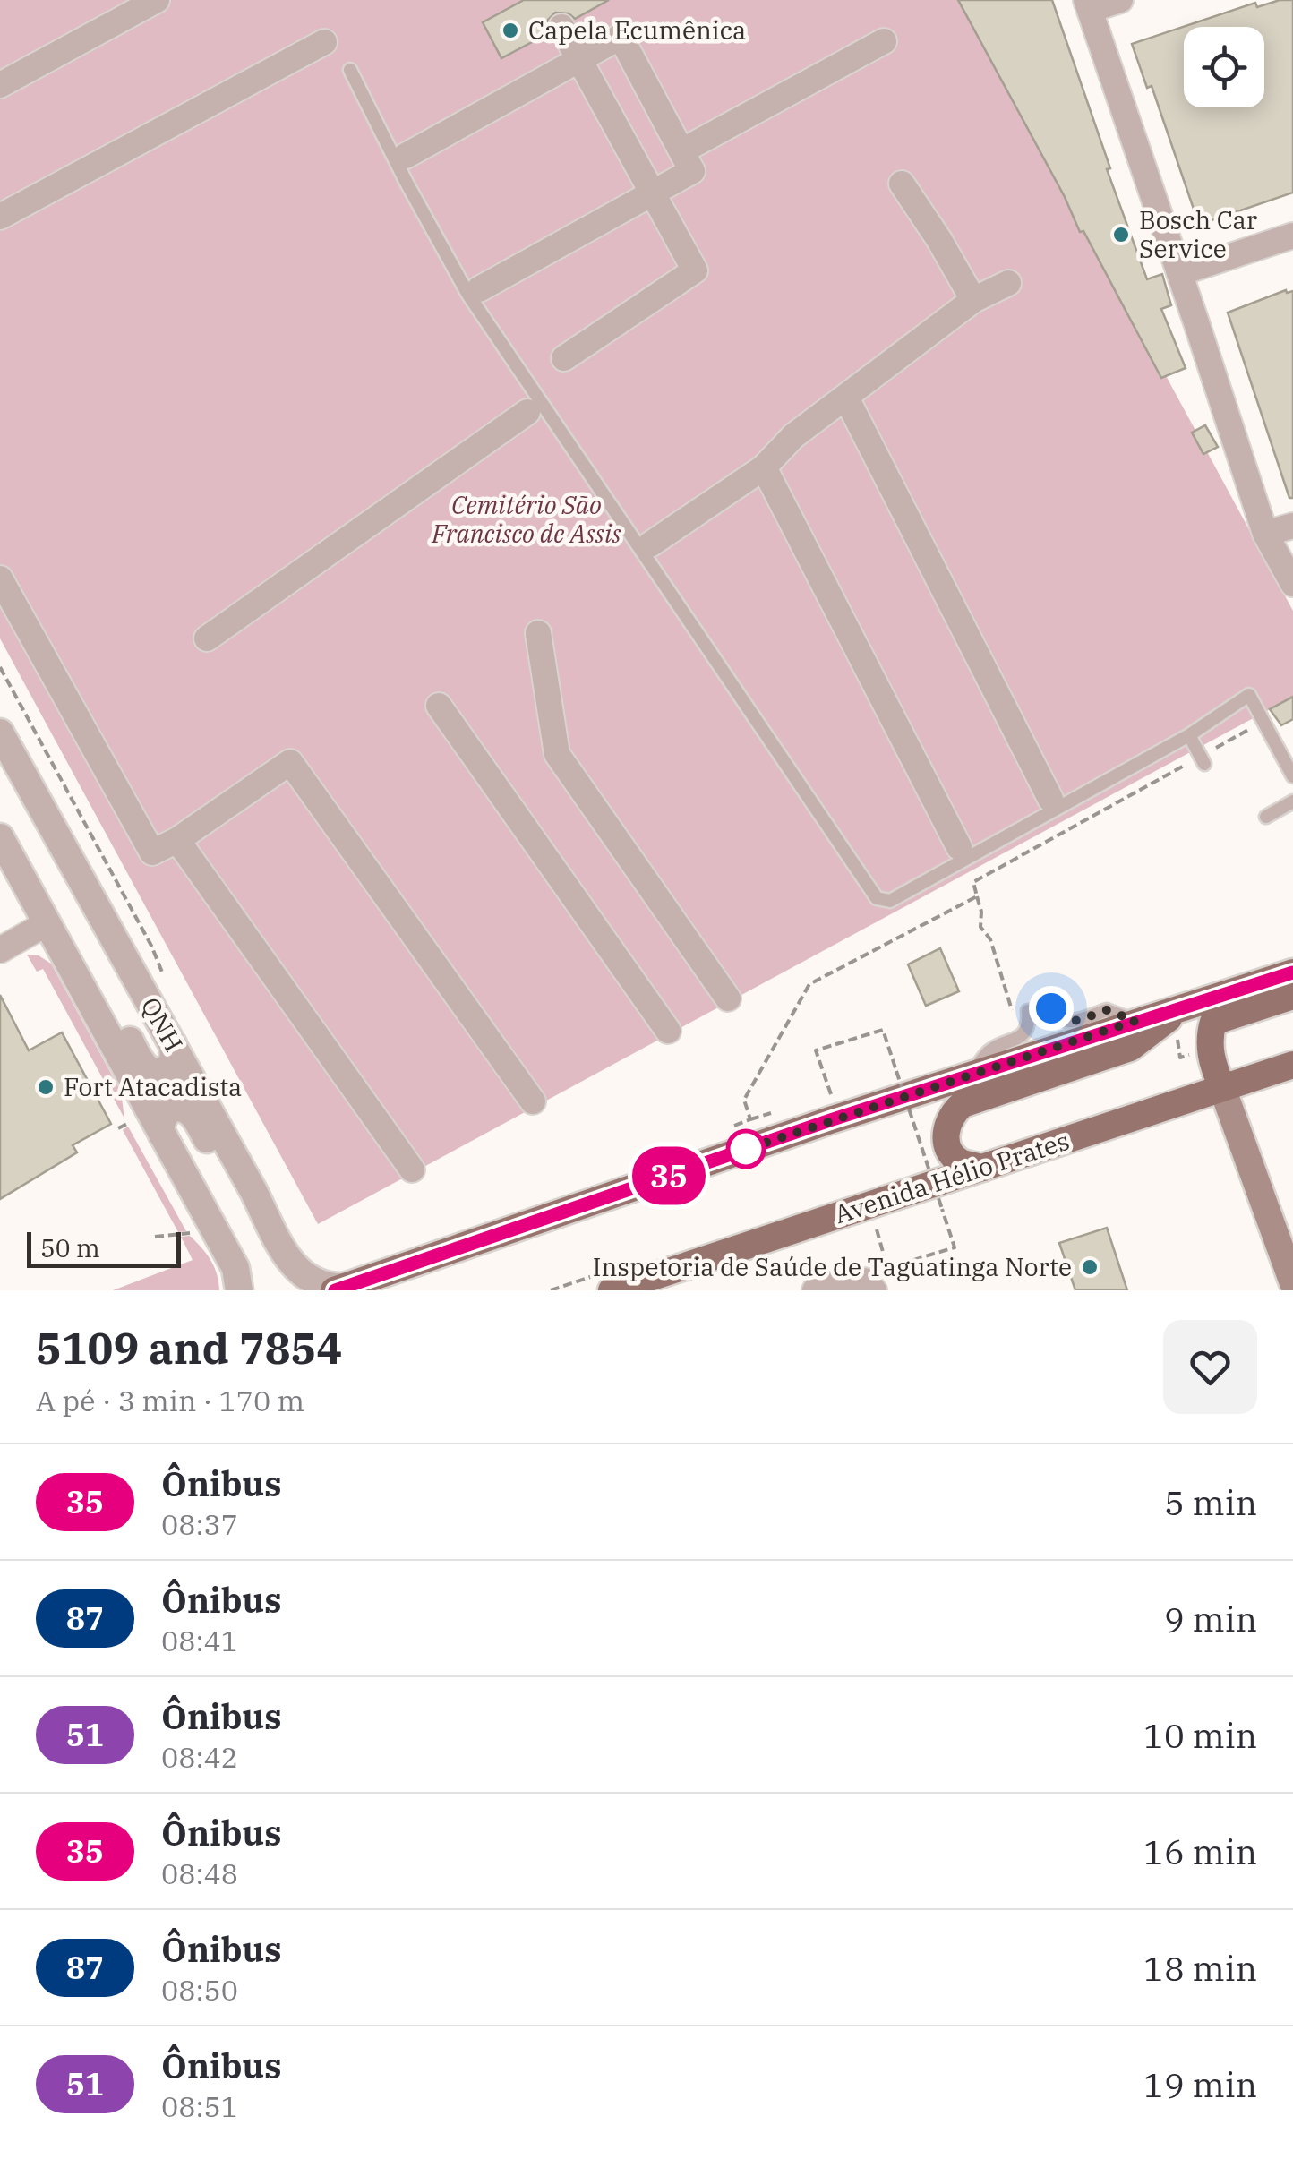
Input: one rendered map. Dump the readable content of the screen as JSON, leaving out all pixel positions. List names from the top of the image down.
{
  "streets": {
    "main road": ["Avenida Hélio Prates"],
    "street": ["QNH"]
  },
  "parks": ["Cemitério São Francisco de Assis"],
  "places": [
    "Capela Ecumênica",
    "Bosch Car Service",
    "Fort Atacadista",
    "Inspetoria de Saúde de Taguatinga Norte"
  ],
  "lines": ["bus line 35"],
  "scale_bar": "50 m",
  "page": {
    "on_map": "35",
    "scale": "50 m",
    "heading": ["5109 and 7854", "A pé · 3 min · 170 m"],
    "list": [
      {
        "mark": "35",
        "name": "Ônibus",
        "note": "08:37",
        "value": "5 min"
      },
      {
        "mark": "87",
        "name": "Ônibus",
        "note": "08:41",
        "value": "9 min"
      },
      {
        "mark": "51",
        "name": "Ônibus",
        "note": "08:42",
        "value": "10 min"
      },
      {
        "mark": "35",
        "name": "Ônibus",
        "note": "08:48",
        "value": "16 min"
      },
      {
        "mark": "87",
        "name": "Ônibus",
        "note": "08:50",
        "value": "18 min"
      },
      {
        "mark": "51",
        "name": "Ônibus",
        "note": "08:51",
        "value": "19 min"
      }
    ]
  }
}
